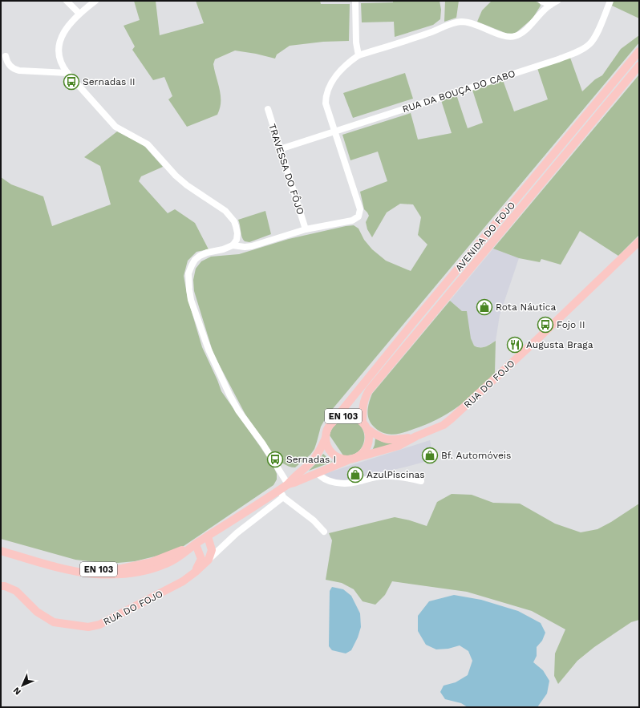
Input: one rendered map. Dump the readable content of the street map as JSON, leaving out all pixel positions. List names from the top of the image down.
{
  "streets": {
    "main road": ["AVENIDA DO FOJO", "RUA DO FOJO", "EN 103"],
    "street": ["RUA DA BOUÇA DO CABO", "TRAVESSA DO FÔJO"]
  },
  "crossings": [
    ["RUA DA BOUÇA DO CABO", "TRAVESSA DO FÔJO"],
    ["AVENIDA DO FOJO", "RUA DO FOJO"],
    ["AVENIDA DO FOJO", "EN 103"],
    ["RUA DO FOJO", "EN 103"]
  ],
  "places": {
    "bus stop": ["Sernadas II", "Fojo II", "Sernadas I"],
    "shop": ["Rota Náutica", "Bf. Automóveis", "AzulPiscinas"],
    "restaurant": ["Augusta Braga"]
  },
  "north": "bottom left"
}
